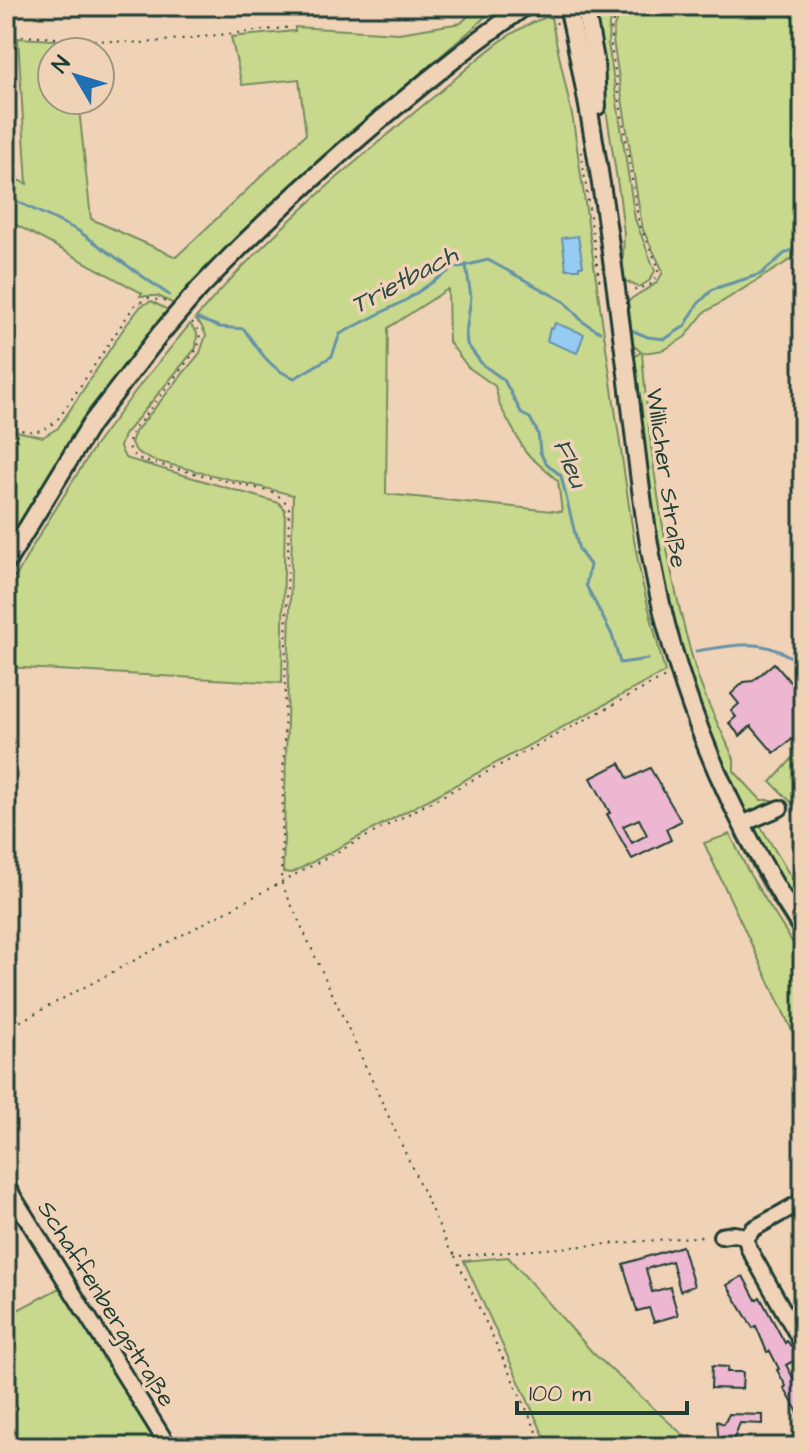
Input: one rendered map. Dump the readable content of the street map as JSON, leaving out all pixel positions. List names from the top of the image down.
{
  "streets": {
    "main road": ["Willicher Straße"],
    "street": ["Schaffenbergstraße"]
  },
  "water": ["Trietbach", "Fleu"],
  "scale_bar": "100 m",
  "north": "top left"
}
